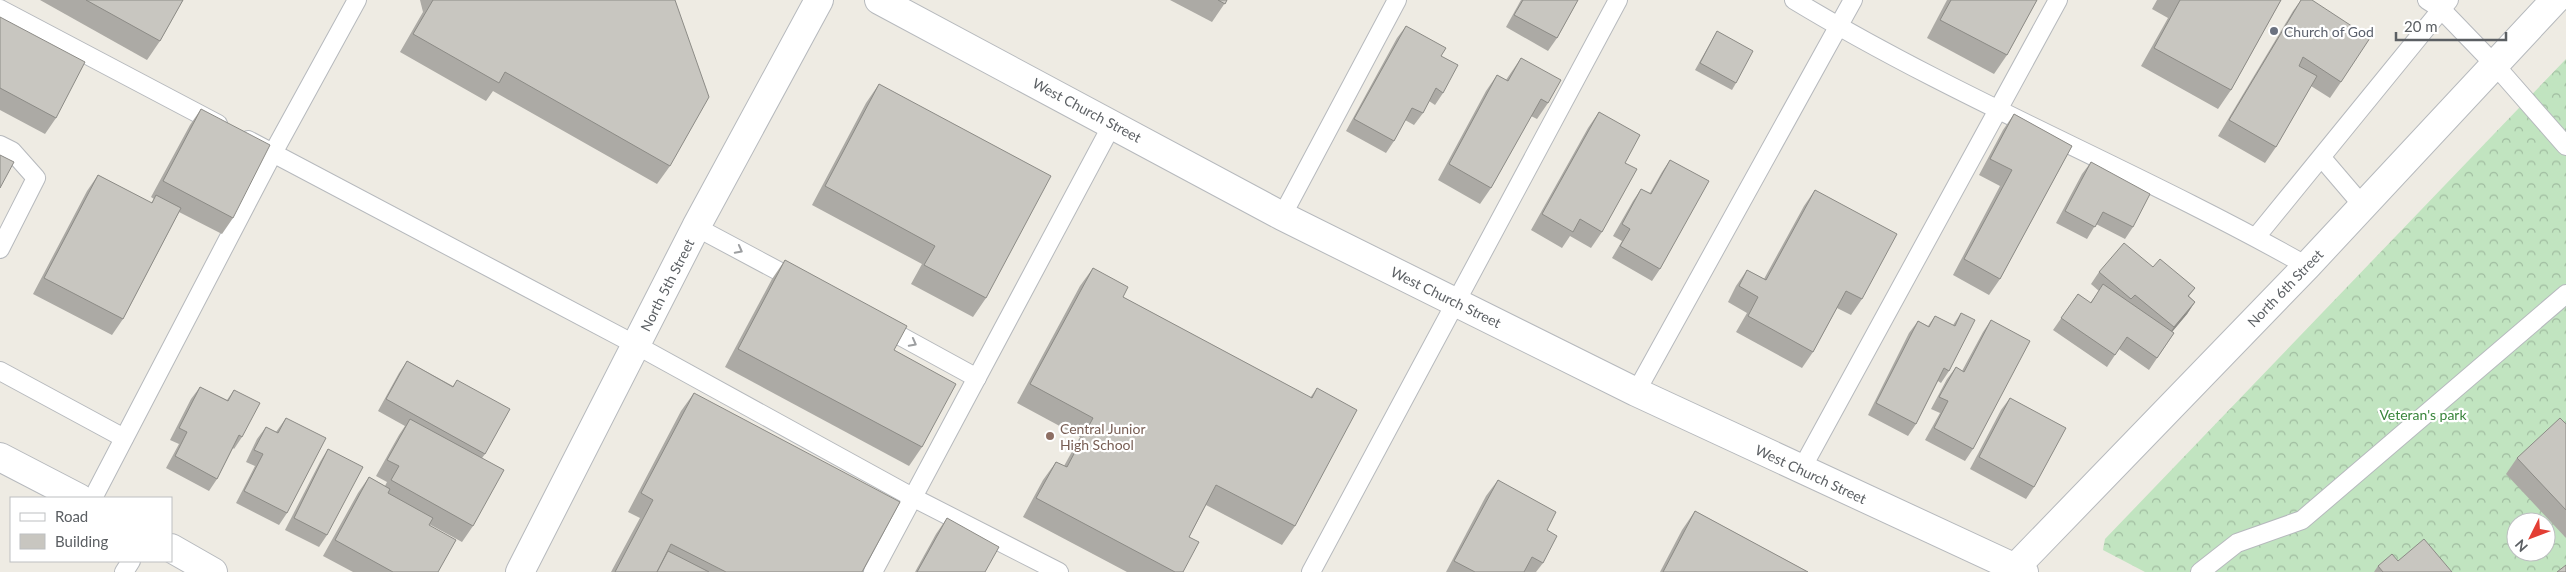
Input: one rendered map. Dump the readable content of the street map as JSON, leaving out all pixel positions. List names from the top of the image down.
{
  "streets": {
    "street": ["West Church Street", "North 5th Street", "North 6th Street"]
  },
  "crossings": [
    ["West Church Street", "North 6th Street"]
  ],
  "parks": ["Veteran's park"],
  "places": ["Church of God", "Central Junior High School"],
  "legend": ["Road", "Building"],
  "scale_bar": "20 m",
  "north": "bottom left"
}
